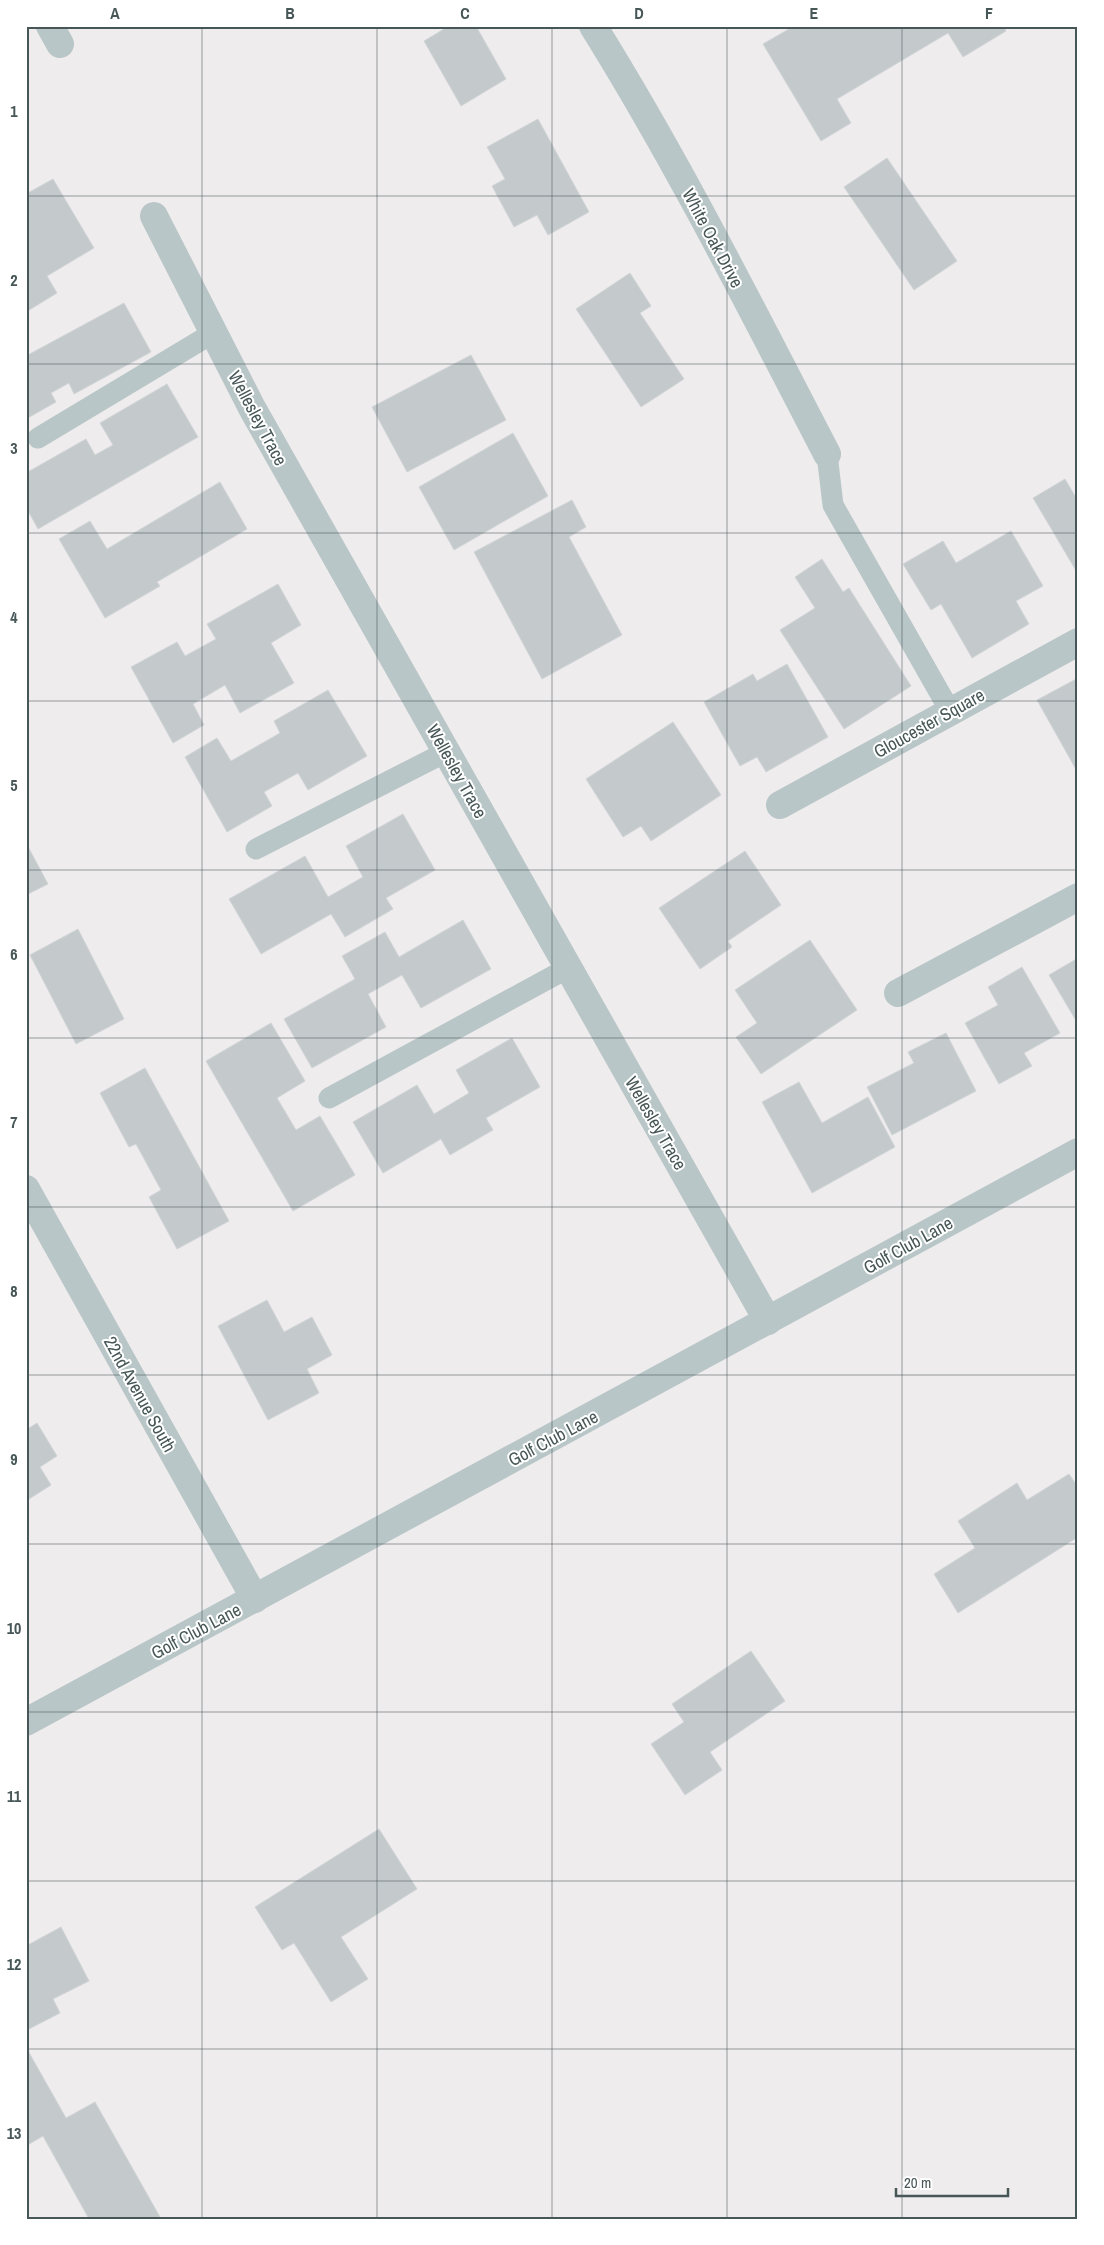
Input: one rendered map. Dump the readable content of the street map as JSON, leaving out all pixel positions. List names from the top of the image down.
{
  "streets": {
    "street": [
      "White Oak Drive",
      "Wellesley Trace",
      "Gloucester Square",
      "Golf Club Lane",
      "22nd Avenue South"
    ]
  },
  "crossings": [
    ["Wellesley Trace", "Golf Club Lane"],
    ["Golf Club Lane", "22nd Avenue South"]
  ],
  "scale_bar": "20 m",
  "grid": {
    "columns": [
      "A",
      "B",
      "C",
      "D",
      "E",
      "F"
    ],
    "rows": [
      "1",
      "2",
      "3",
      "4",
      "5",
      "6",
      "7",
      "8",
      "9",
      "10",
      "11",
      "12",
      "13"
    ]
  }
}
